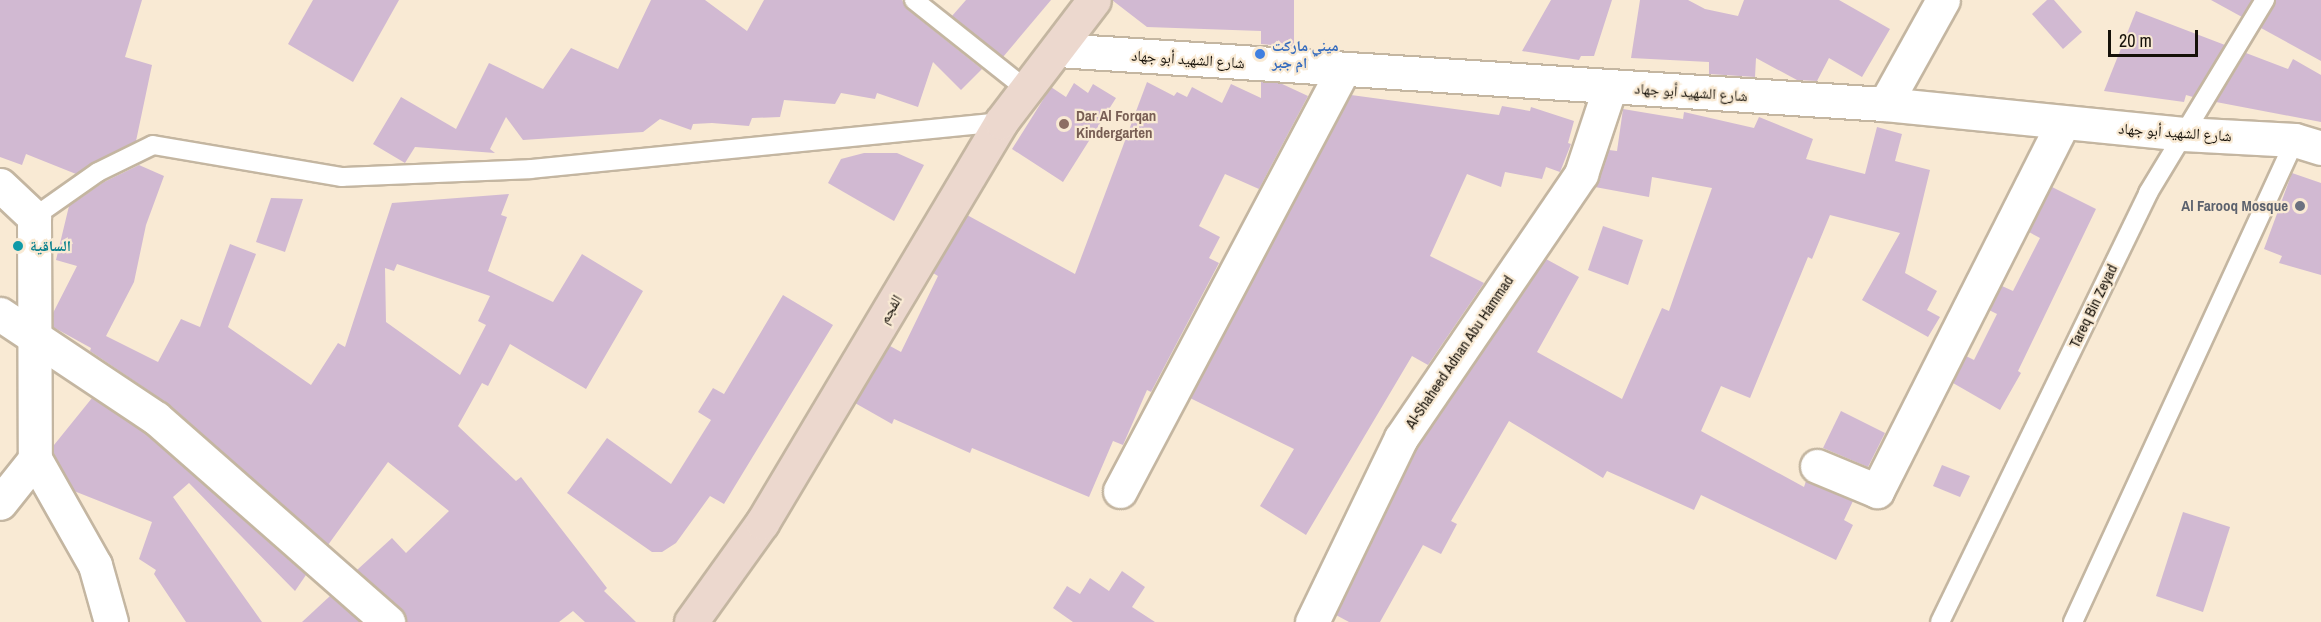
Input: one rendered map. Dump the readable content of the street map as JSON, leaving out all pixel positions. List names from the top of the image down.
{
  "streets": {
    "main road": ["الفجم"],
    "street": ["شارع الشهيد أبو جهاد", "Al-Shaheed Adnan Abu Hammad"],
    "lane": ["Tareq Bin Zeyad"]
  },
  "crossings": [
    ["شارع الشهيد أبو جهاد", "Tareq Bin Zeyad"],
    ["شارع الشهيد أبو جهاد", "الفجم"],
    ["شارع الشهيد أبو جهاد", "Al-Shaheed Adnan Abu Hammad"]
  ],
  "places": [
    "ميني ماركت ام جبر",
    "Dar Al Forqan Kindergarten",
    "Al Farooq Mosque",
    "الساقية"
  ],
  "scale_bar": "20 m"
}
